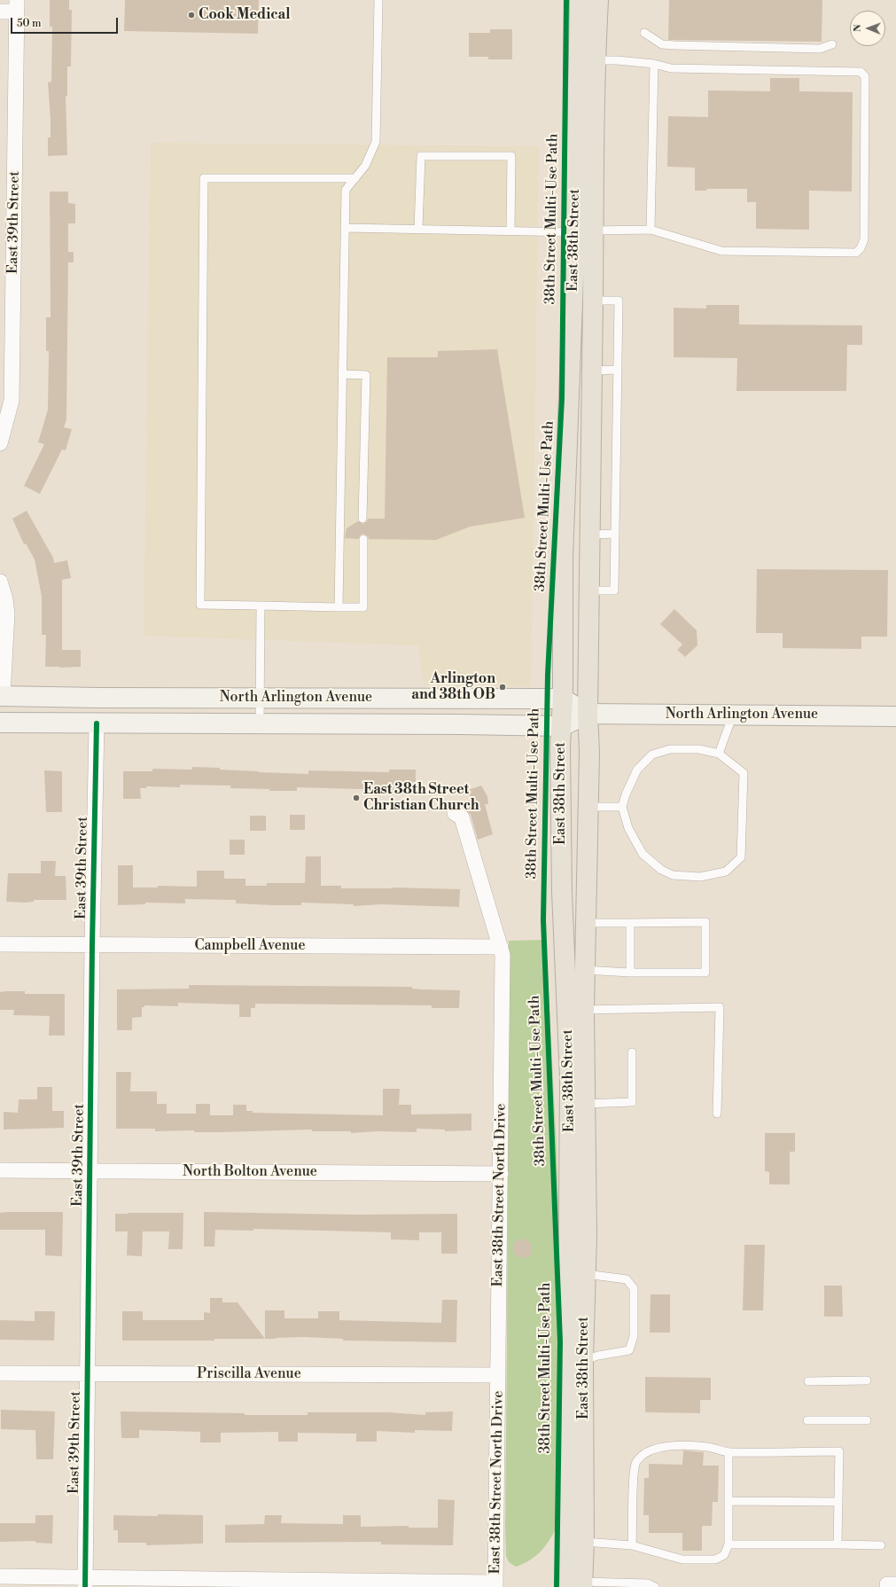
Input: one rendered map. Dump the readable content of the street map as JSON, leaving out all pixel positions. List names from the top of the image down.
{
  "streets": {
    "main road": ["East 38th Street", "North Arlington Avenue"],
    "street": [
      "East 39th Street",
      "Campbell Avenue",
      "North Bolton Avenue",
      "East 38th Street North Drive",
      "Priscilla Avenue"
    ],
    "cycle path": ["38th Street Multi-Use Path"]
  },
  "crossings": [
    ["East 39th Street", "North Arlington Avenue"],
    ["East 39th Street", "Campbell Avenue"],
    ["East 39th Street", "North Bolton Avenue"],
    ["East 39th Street", "Priscilla Avenue"],
    ["East 38th Street", "North Arlington Avenue"],
    ["Campbell Avenue", "East 38th Street North Drive"],
    ["North Bolton Avenue", "East 38th Street North Drive"],
    ["East 38th Street North Drive", "Priscilla Avenue"]
  ],
  "places": ["Cook Medical", "Arlington and 38th OB", "East 38th Street Christian Church"],
  "scale_bar": "50 m",
  "north": "left"
}
